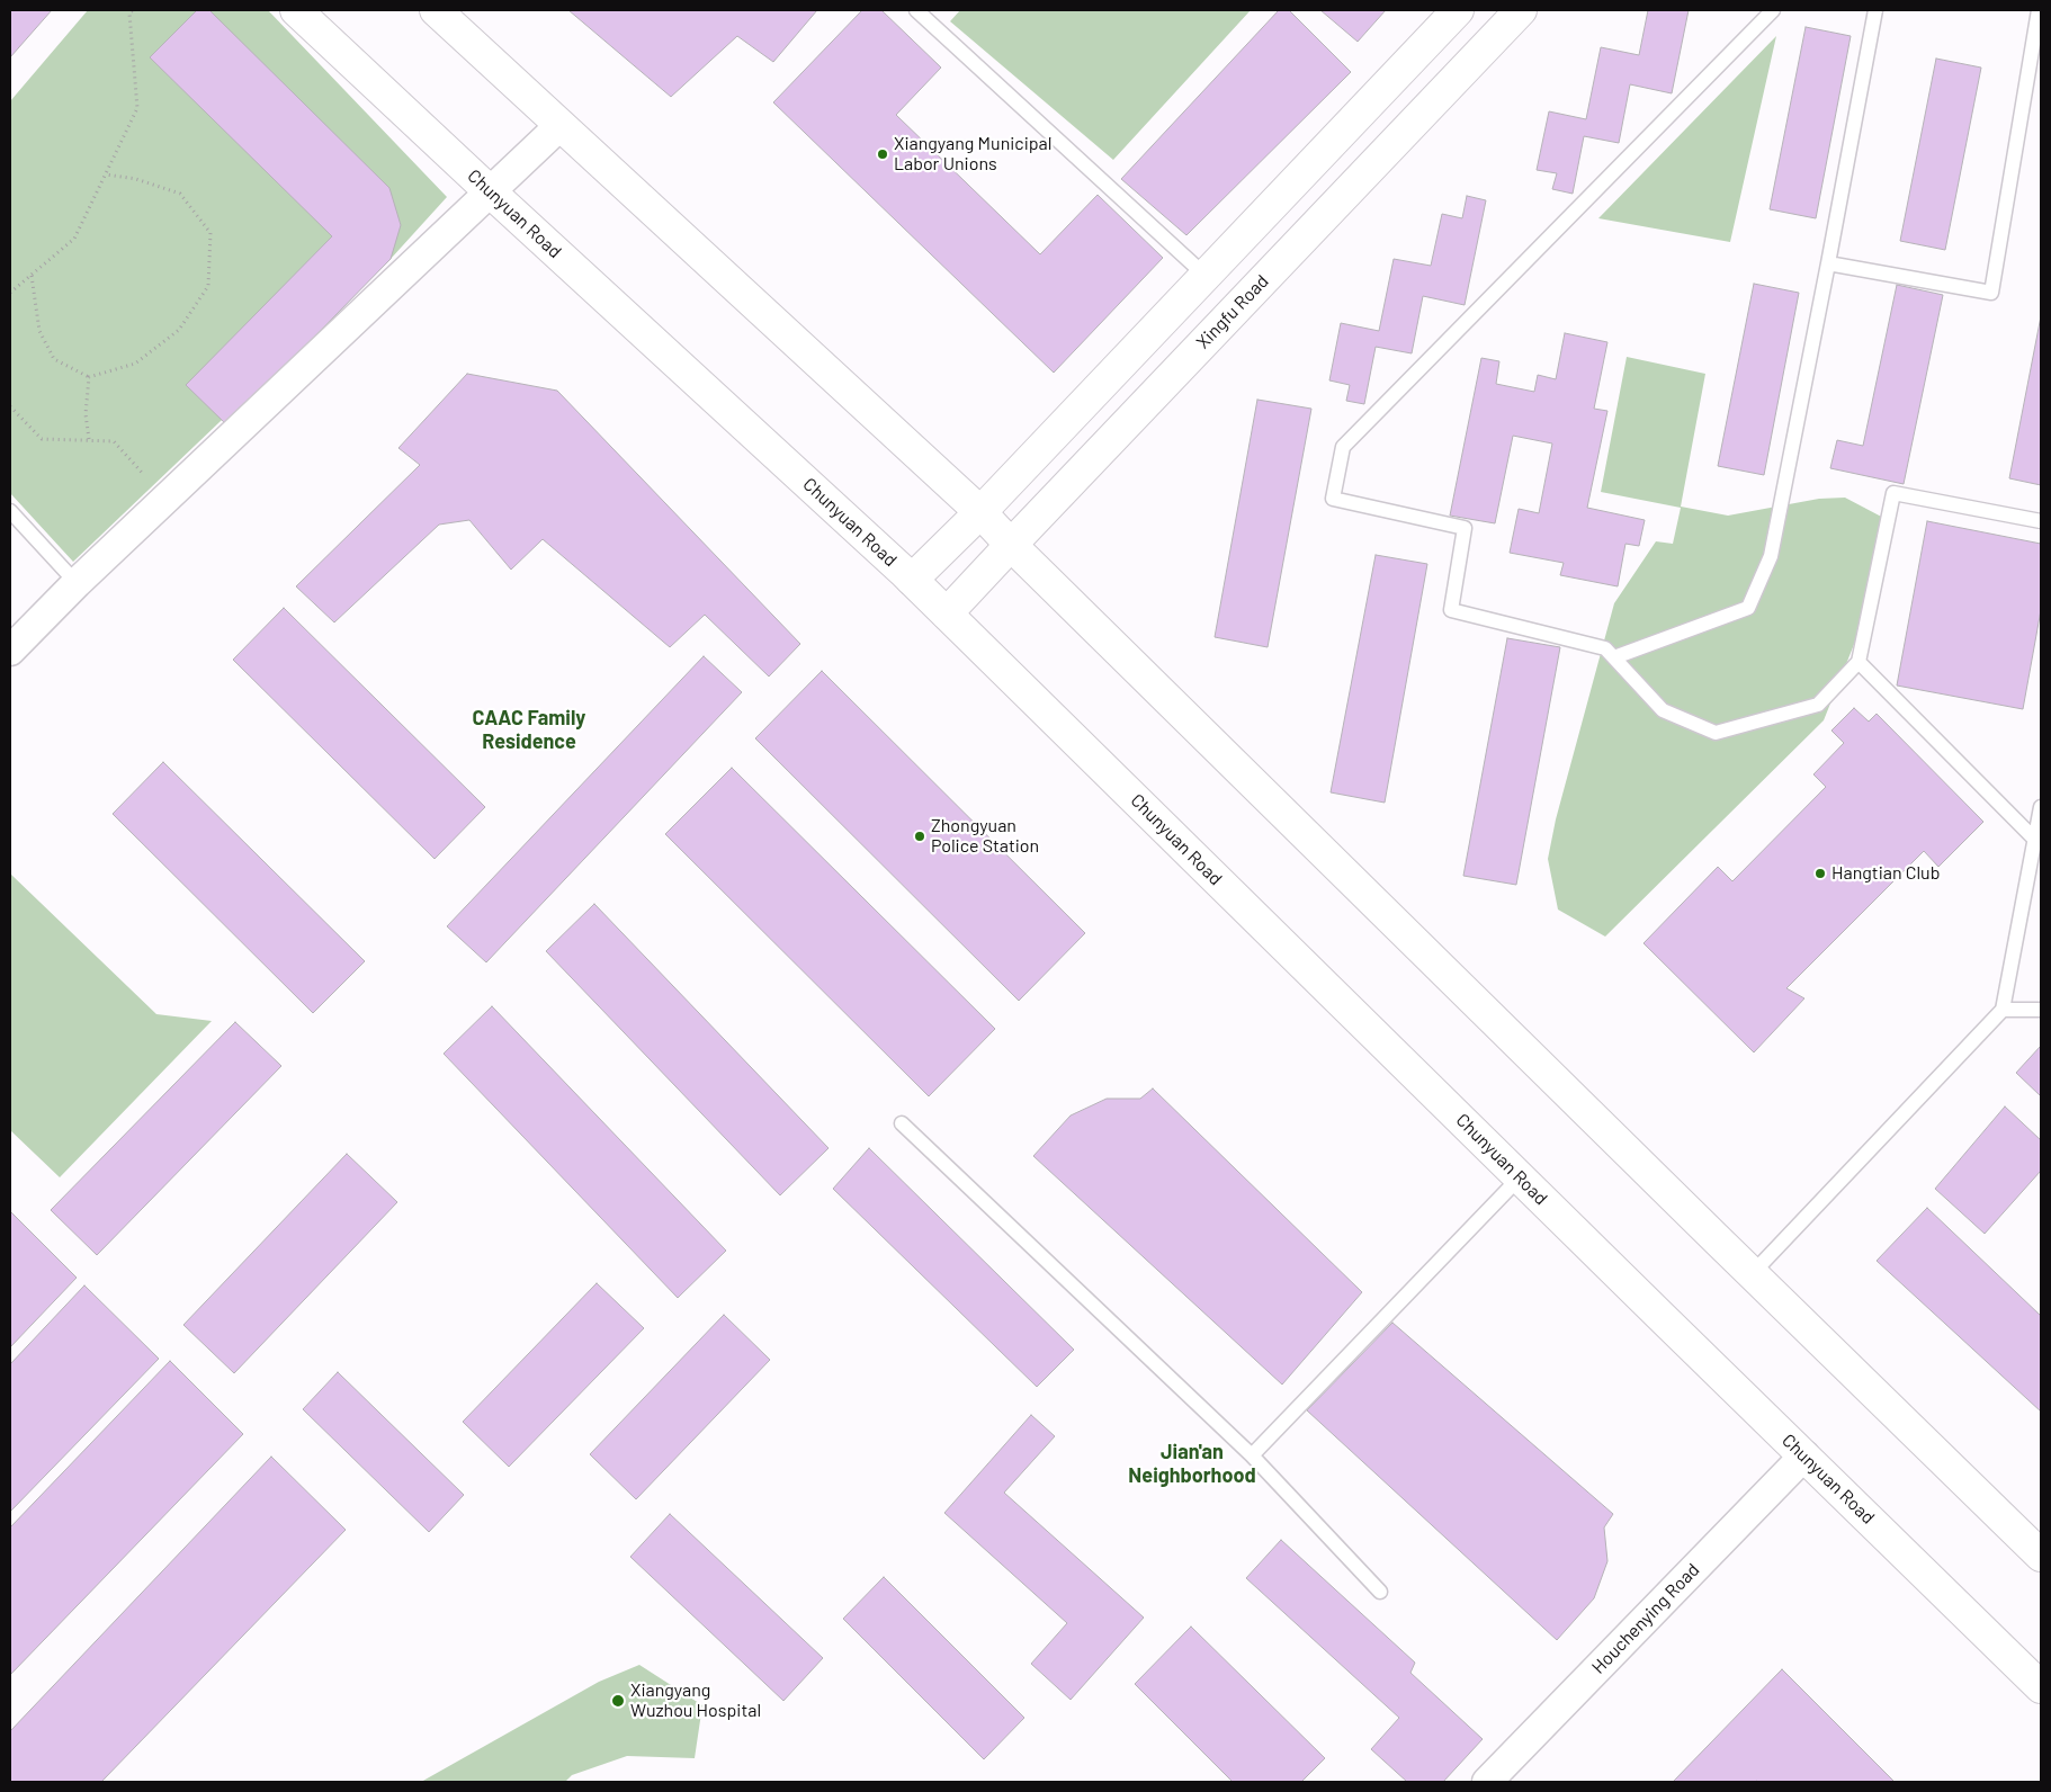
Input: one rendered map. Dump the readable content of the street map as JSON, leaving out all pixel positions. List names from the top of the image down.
{
  "streets": {
    "main road": ["Chunyuan Road", "Xingfu Road"],
    "street": ["Houchenying Road"]
  },
  "crossings": [
    ["Chunyuan Road", "Xingfu Road"],
    ["Chunyuan Road", "Houchenying Road"]
  ],
  "districts": ["CAAC Family Residence", "Jian'an Neighborhood"],
  "places": [
    "Xiangyang Municipal Labor Unions",
    "Zhongyuan Police Station",
    "Hangtian Club",
    "Xiangyang Wuzhou Hospital"
  ]
}
